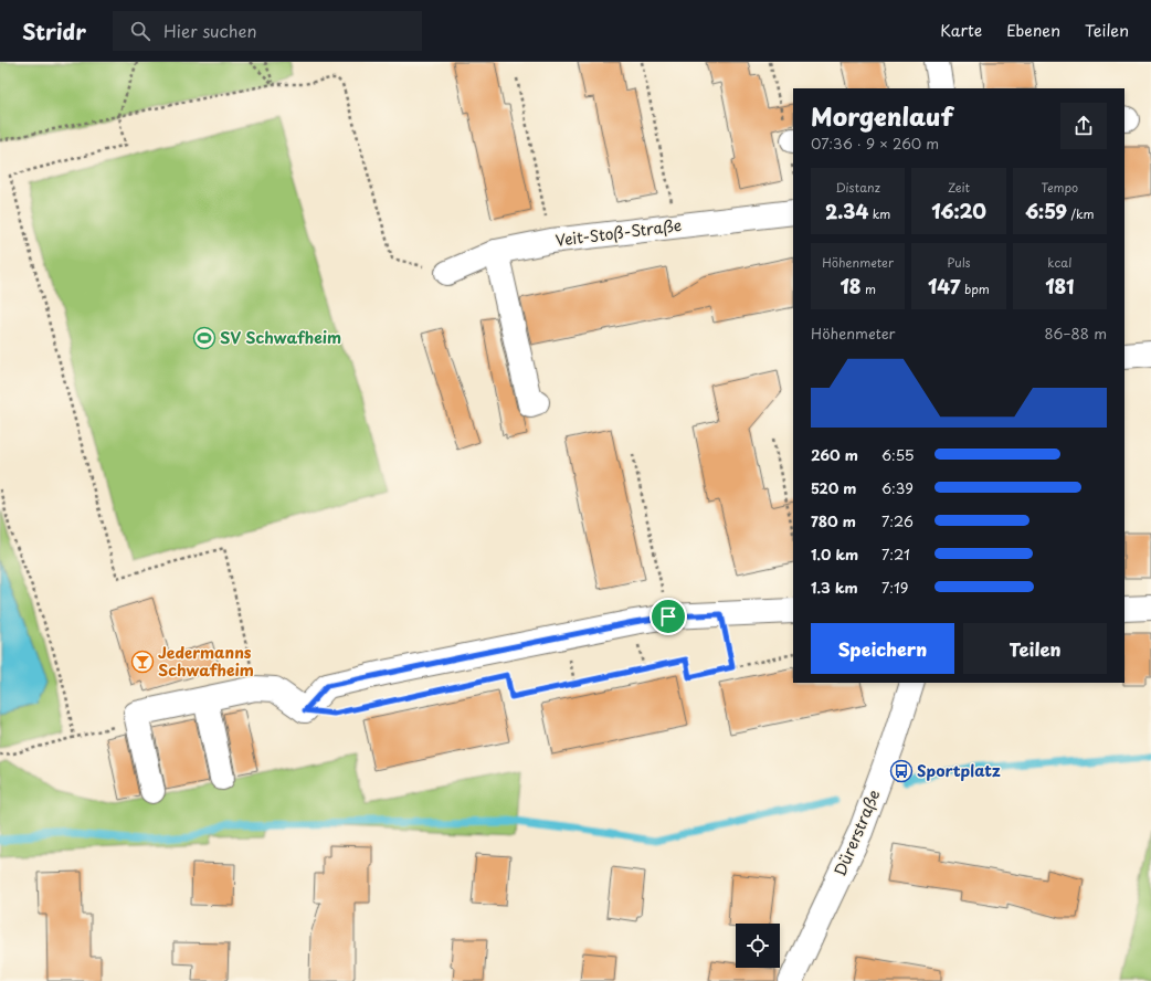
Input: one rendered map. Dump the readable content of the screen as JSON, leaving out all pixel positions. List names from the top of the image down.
{
  "streets": {
    "street": ["Veit-Stoß-Straße", "Dürerstraße"]
  },
  "places": {
    "sports": ["SV Schwafheim"],
    "bar": ["Jedermanns Schwafheim"],
    "bus stop": ["Sportplatz"]
  },
  "page": {
    "header": "Stridr",
    "search": "Hier suchen",
    "nav": ["Karte", "Ebenen", "Teilen"],
    "heading": ["Morgenlauf", "07:36 · 9 × 260 m"],
    "stats": [
      ["Distanz", "2.34 km"],
      ["Zeit", "16:20"],
      ["Tempo", "6:59 /km"],
      ["Höhenmeter", "18 m"],
      ["Puls", "147 bpm"],
      ["kcal", "181"]
    ],
    "chart": ["Höhenmeter", "86–88 m"],
    "list": [
      {
        "name": "260 m",
        "note": "6:55"
      },
      {
        "name": "520 m",
        "note": "6:39"
      },
      {
        "name": "780 m",
        "note": "7:26"
      },
      {
        "name": "1.0 km",
        "note": "7:21"
      },
      {
        "name": "1.3 km",
        "note": "7:19"
      }
    ],
    "buttons": ["Speichern", "Teilen"]
  }
}
